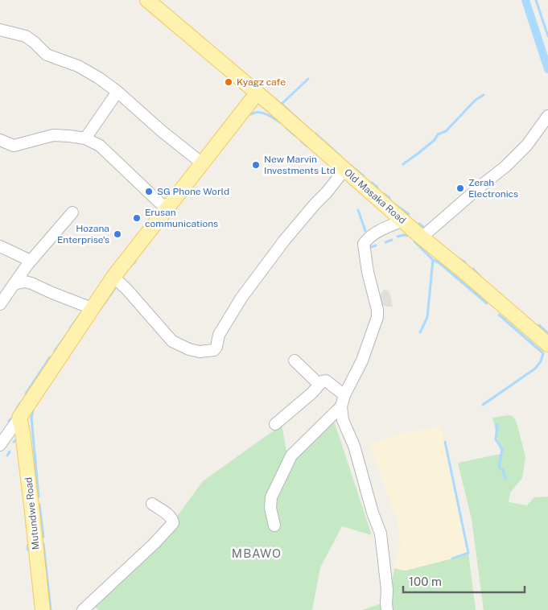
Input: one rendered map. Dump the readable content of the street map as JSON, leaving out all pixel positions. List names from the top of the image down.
{
  "streets": {
    "main road": ["Old Masaka Road", "Mutundwe Road"]
  },
  "districts": ["MBAWO"],
  "places": [
    "Kyagz cafe",
    "New Marvin Investments Ltd",
    "Zerah Electronics",
    "SG Phone World",
    "Erusan communications",
    "Hozana Enterprise's"
  ],
  "scale_bar": "100 m"
}
